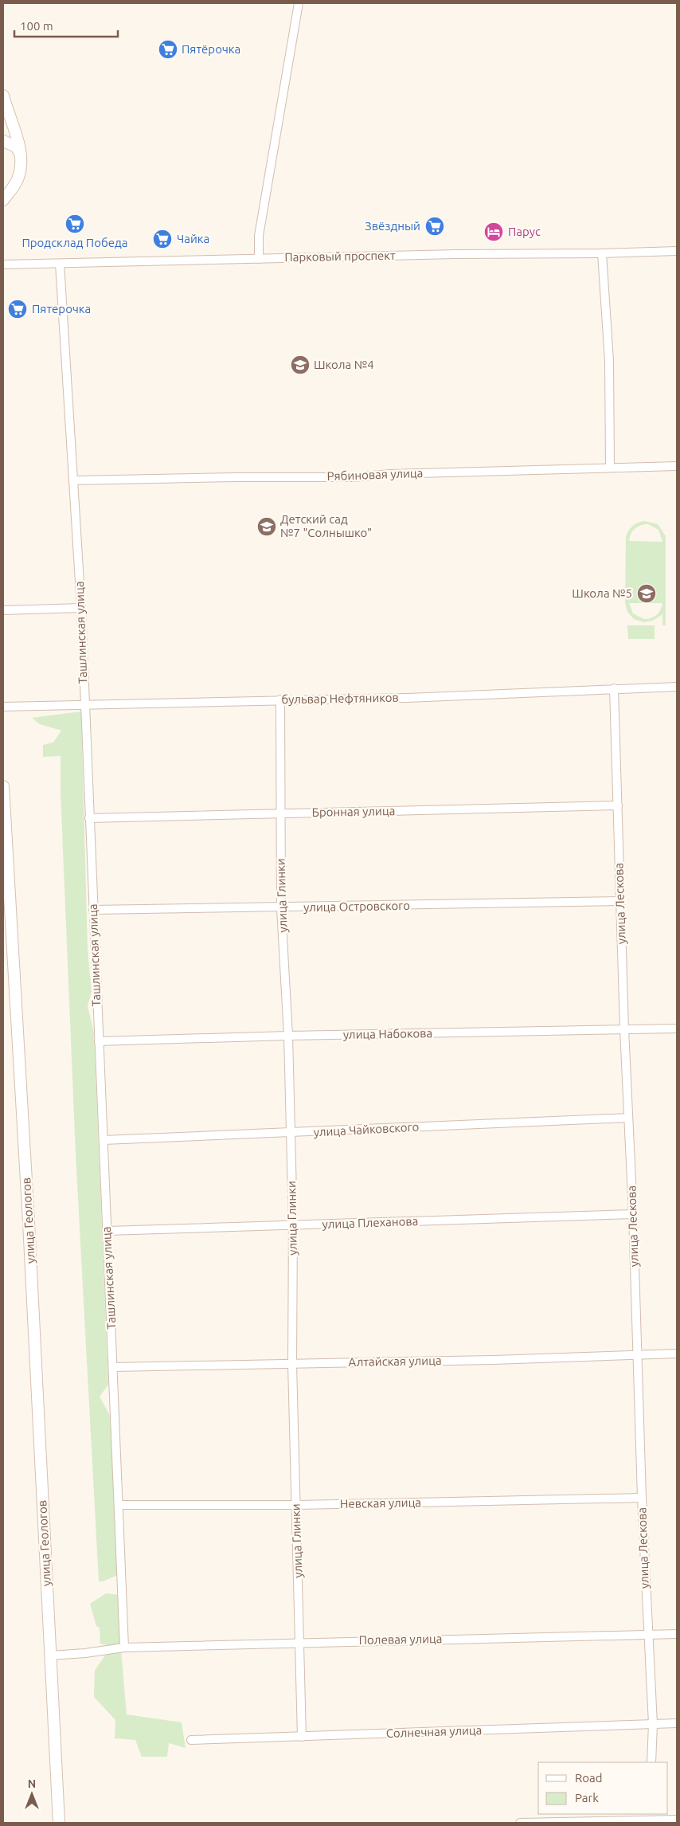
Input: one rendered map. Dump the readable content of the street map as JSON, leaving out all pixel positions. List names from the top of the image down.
{
  "streets": {
    "main road": ["улица Геологов"],
    "street": [
      "Парковый проспект",
      "Рябиновая улица",
      "Ташлинская улица",
      "бульвар Нефтяников",
      "Бронная улица",
      "улица Глинки",
      "улица Лескова",
      "улица Островского",
      "улица Набокова",
      "улица Чайковского",
      "улица Плеханова",
      "Алтайская улица",
      "Невская улица",
      "Полевая улица",
      "Солнечная улица"
    ]
  },
  "crossings": [
    ["Парковый проспект", "Ташлинская улица"],
    ["Рябиновая улица", "Ташлинская улица"],
    ["Ташлинская улица", "бульвар Нефтяников"],
    ["Ташлинская улица", "Бронная улица"],
    ["Ташлинская улица", "улица Островского"],
    ["Ташлинская улица", "улица Набокова"],
    ["Ташлинская улица", "улица Чайковского"],
    ["Ташлинская улица", "улица Плеханова"],
    ["Ташлинская улица", "Алтайская улица"],
    ["Ташлинская улица", "Невская улица"],
    ["Ташлинская улица", "Полевая улица"],
    ["бульвар Нефтяников", "улица Глинки"],
    ["бульвар Нефтяников", "улица Лескова"],
    ["Бронная улица", "улица Глинки"],
    ["Бронная улица", "улица Лескова"],
    ["улица Глинки", "улица Островского"],
    ["улица Глинки", "улица Набокова"],
    ["улица Глинки", "улица Чайковского"],
    ["улица Глинки", "улица Плеханова"],
    ["улица Глинки", "Алтайская улица"],
    ["улица Глинки", "Невская улица"],
    ["улица Глинки", "Полевая улица"],
    ["улица Глинки", "Солнечная улица"],
    ["улица Лескова", "улица Островского"],
    ["улица Лескова", "улица Набокова"],
    ["улица Лескова", "улица Чайковского"],
    ["улица Лескова", "улица Плеханова"],
    ["улица Лескова", "Алтайская улица"],
    ["улица Лескова", "Невская улица"],
    ["улица Лескова", "Полевая улица"],
    ["улица Лескова", "Солнечная улица"],
    ["улица Геологов", "Полевая улица"]
  ],
  "places": {
    "supermarket": [
      "Пятёрочка",
      "Продсклад Победа",
      "Звёздный",
      "Чайка",
      "Пятерочка"
    ],
    "hotel": ["Парус"],
    "school or university": ["Школа №4", "Детский сад №7 \"Солнышко\"", "Школа №5"]
  },
  "legend": ["Road", "Park"],
  "scale_bar": "100 m",
  "north": "top"
}
